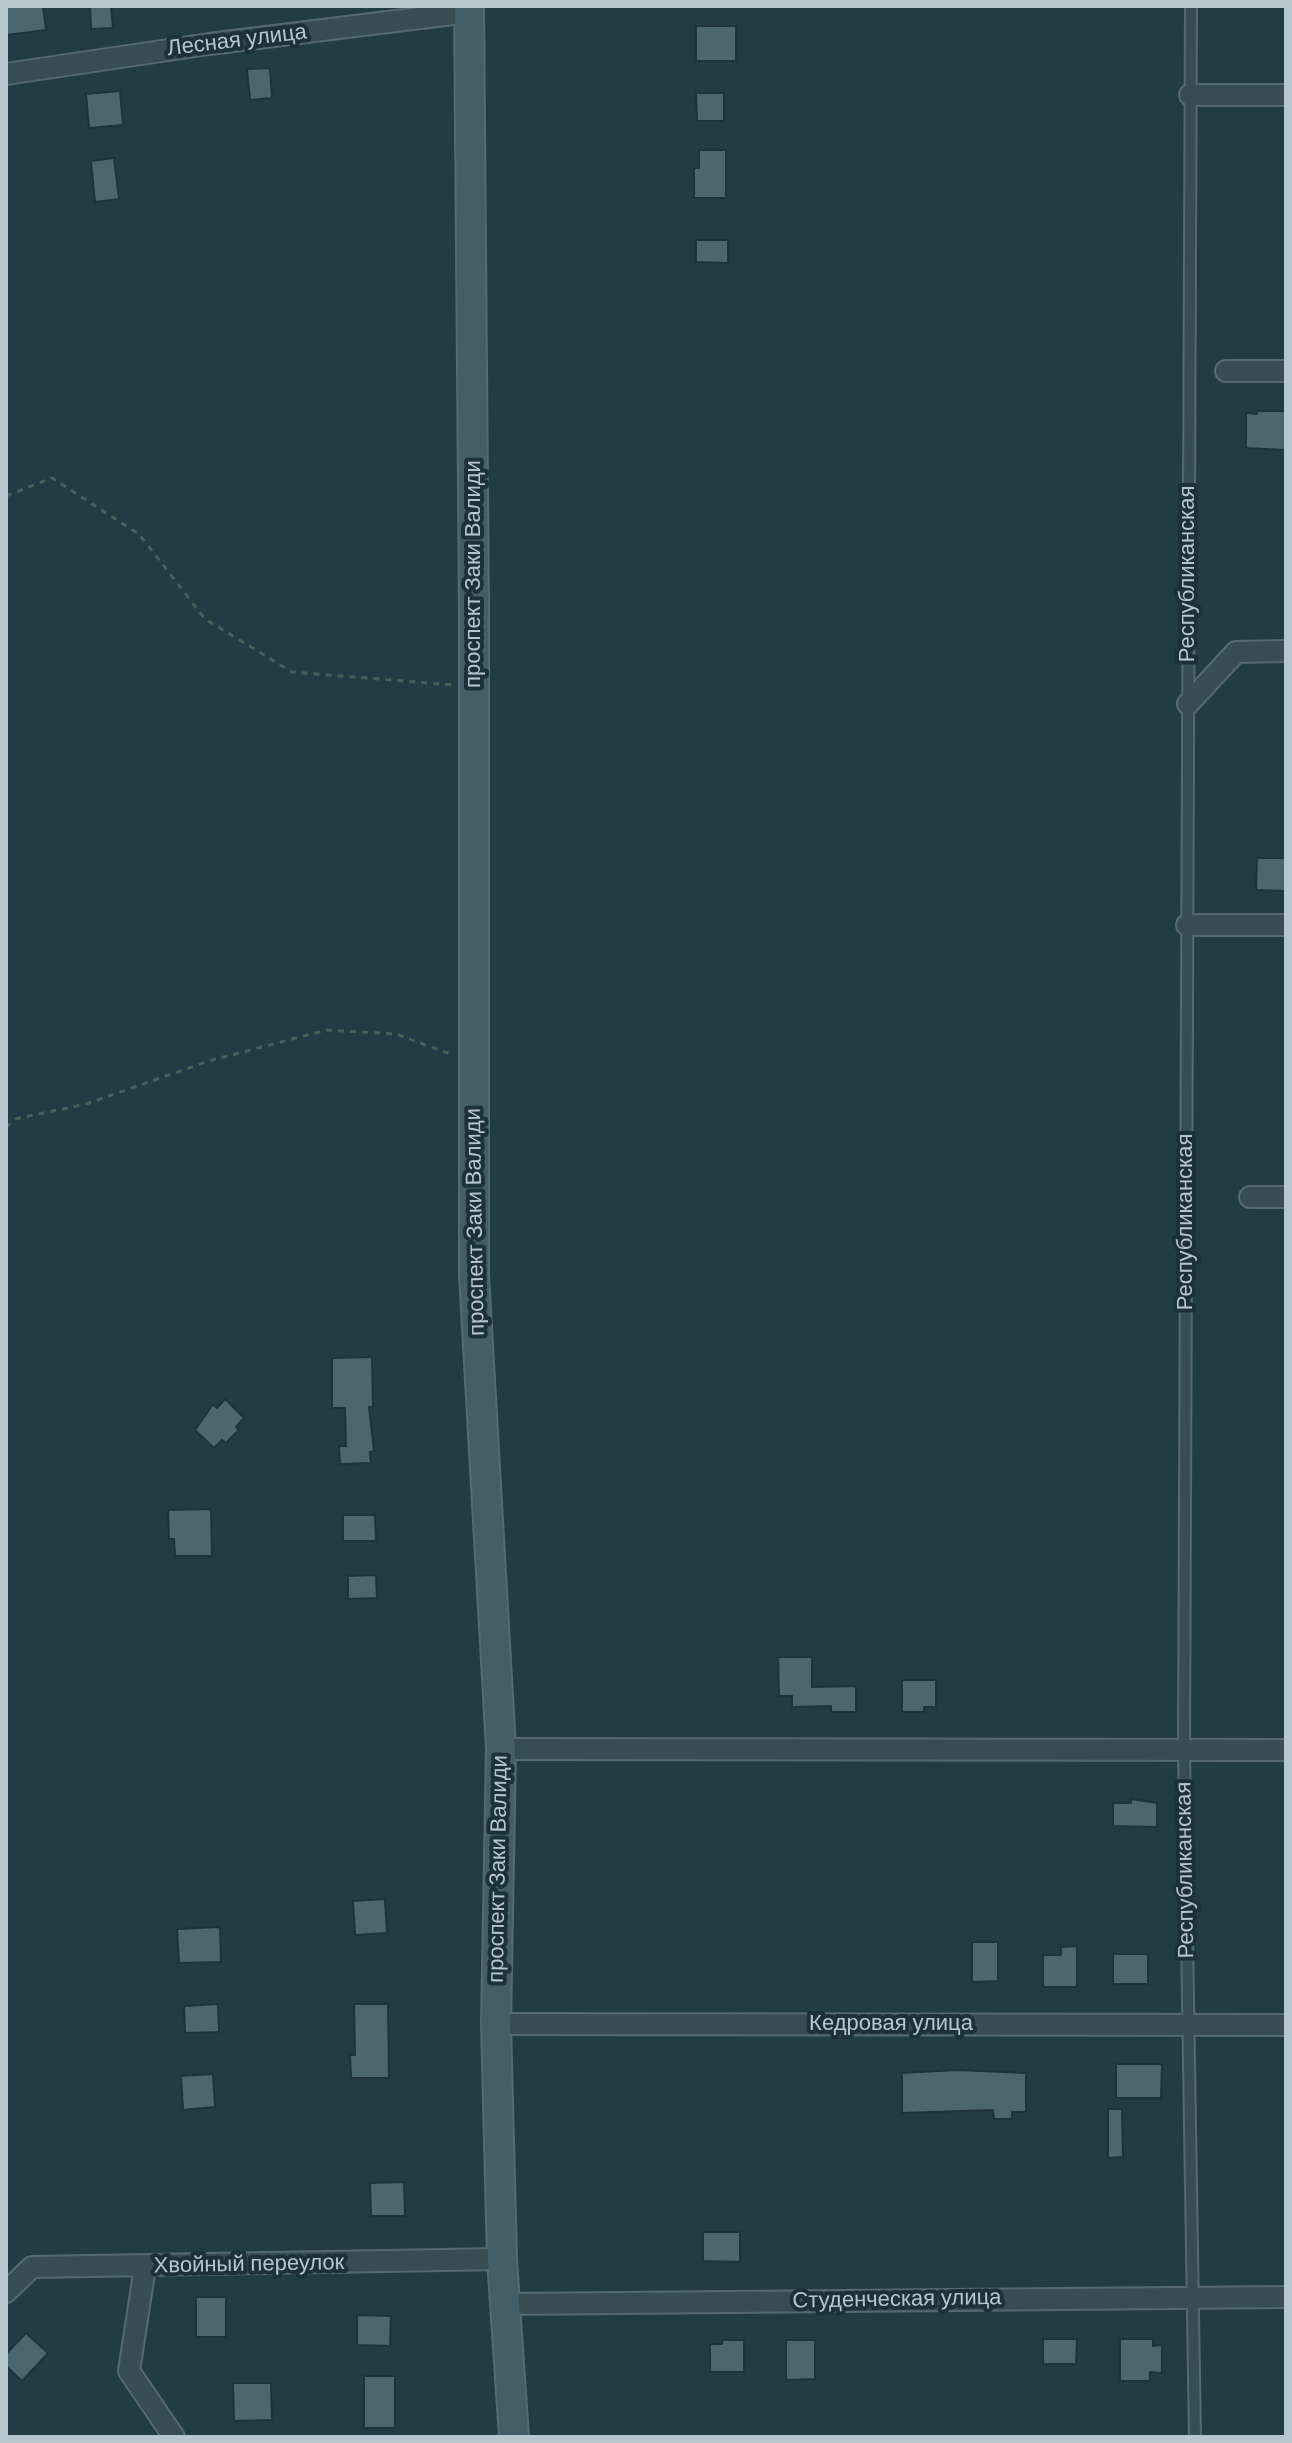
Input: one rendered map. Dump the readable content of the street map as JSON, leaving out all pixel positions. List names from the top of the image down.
{
  "streets": {
    "street": [
      "Лесная улица",
      "проспект Заки Валиди",
      "Кедровая улица",
      "Хвойный переулок",
      "Студенческая улица"
    ],
    "lane": ["Республиканская"]
  },
  "crossings": [
    ["Лесная улица", "проспект Заки Валиди"],
    ["проспект Заки Валиди", "Кедровая улица"],
    ["проспект Заки Валиди", "Хвойный переулок"],
    ["проспект Заки Валиди", "Студенческая улица"],
    ["Республиканская", "Кедровая улица"],
    ["Республиканская", "Студенческая улица"]
  ]
}
